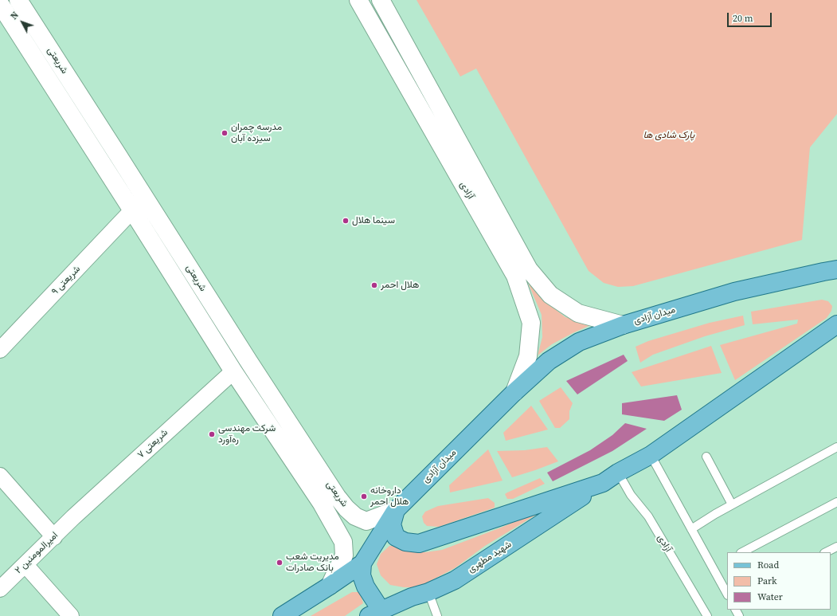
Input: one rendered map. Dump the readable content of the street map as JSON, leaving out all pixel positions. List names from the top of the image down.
{
  "streets": {
    "main road": ["میدان آزادی", "شهید مطهری"],
    "street": [
      "شریعتی",
      "آزادی",
      "شریعتی ۹",
      "شریعتی ۷",
      "امیرالمومنین ۲"
    ]
  },
  "crossings": [
    ["شریعتی", "میدان آزادی"],
    ["آزادی", "میدان آزادی"],
    ["شریعتی ۷", "امیرالمومنین ۲"]
  ],
  "parks": ["پارک شادی ها"],
  "places": [
    "مدرسه چمران سیزده آبان",
    "سینما هلال",
    "هلال احمر",
    "شرکت مهندسی ره‌آورد",
    "داروخانه هلال احمر",
    "مدیریت شعب بانک صادرات"
  ],
  "legend": ["Road", "Park", "Water"],
  "scale_bar": "20 m",
  "north": "top left"
}
